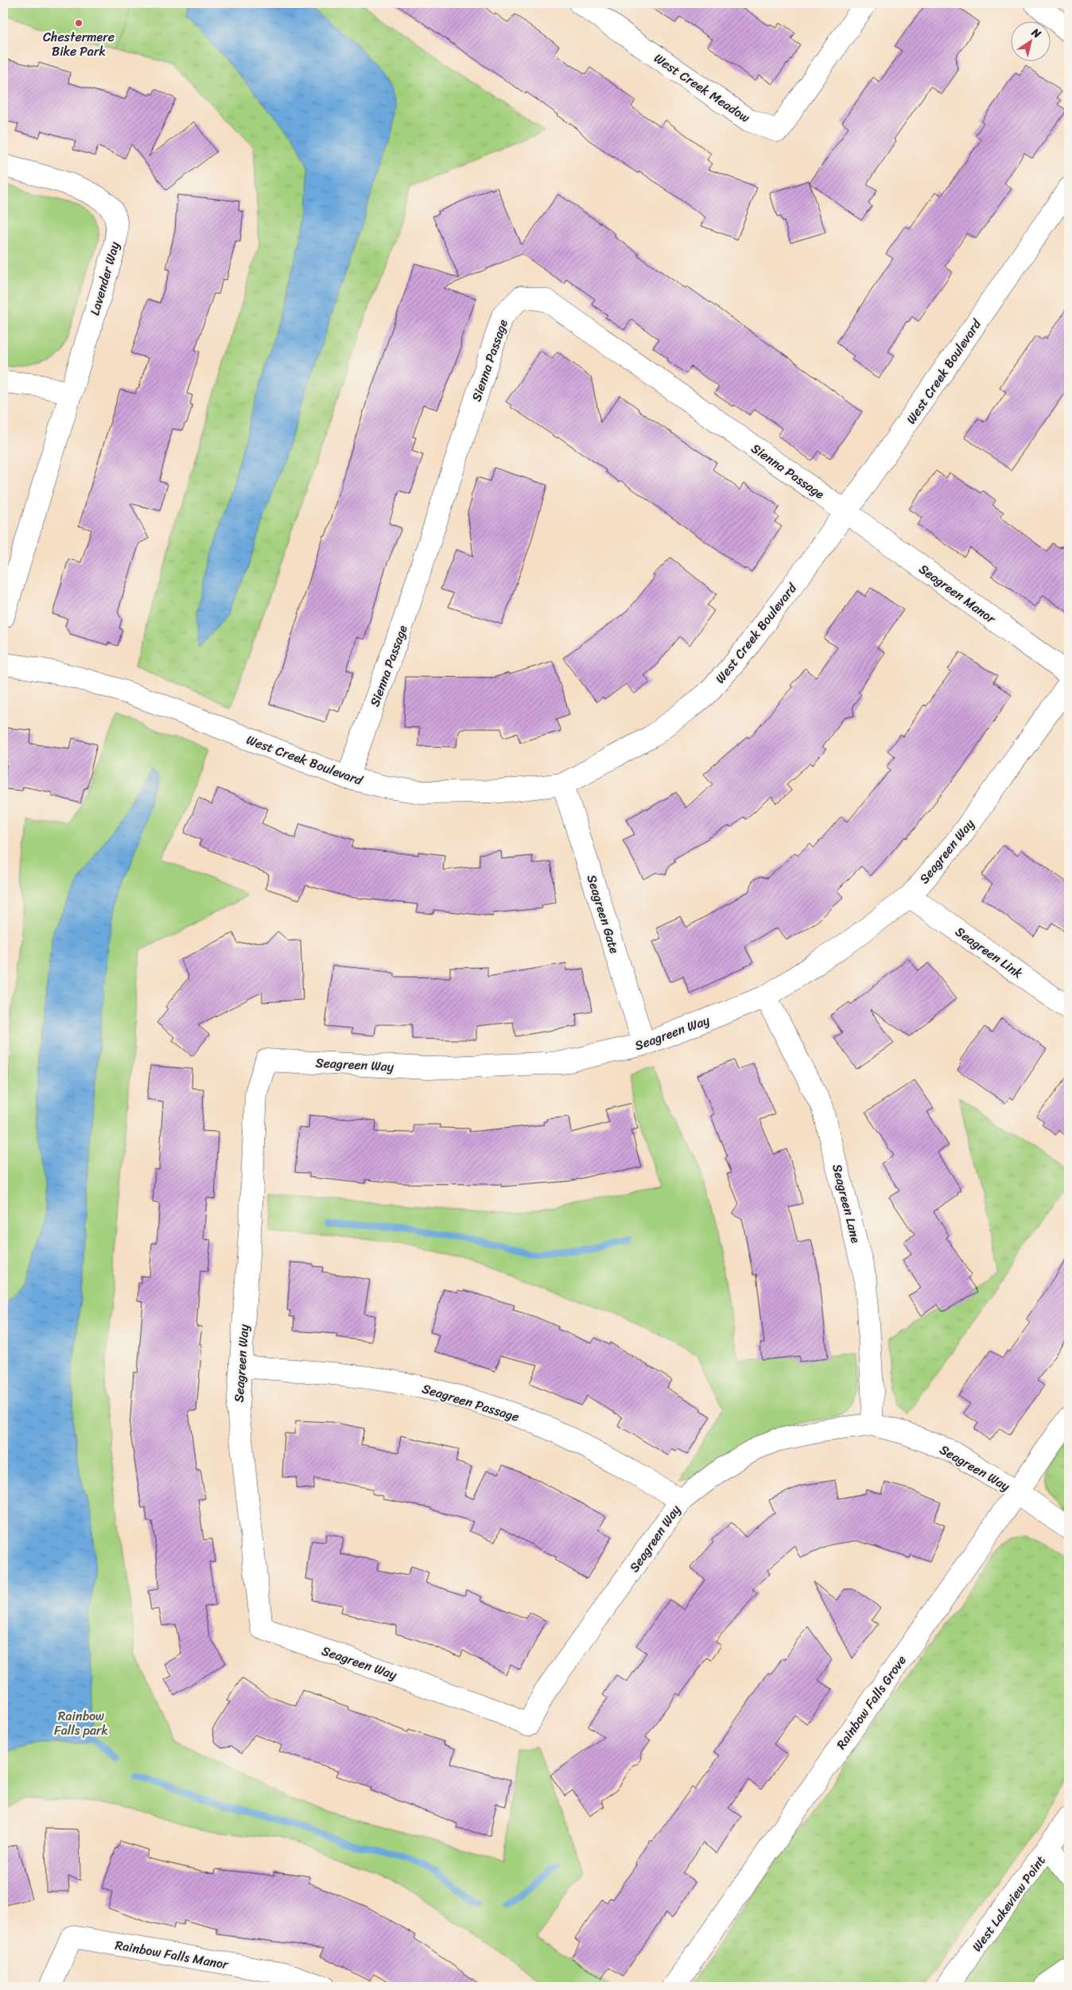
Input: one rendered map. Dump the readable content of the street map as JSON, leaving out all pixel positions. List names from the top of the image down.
{
  "streets": {
    "street": [
      "West Creek Meadow",
      "Lavender Way",
      "Sienna Passage",
      "West Creek Boulevard",
      "Seagreen Manor",
      "Seagreen Way",
      "Seagreen Gate",
      "Seagreen Link",
      "Seagreen Lane",
      "Seagreen Passage",
      "Rainbow Falls Grove",
      "West Lakeview Point",
      "Rainbow Falls Manor"
    ]
  },
  "crossings": [
    ["Sienna Passage", "West Creek Boulevard"],
    ["Sienna Passage", "Seagreen Manor"],
    ["West Creek Boulevard", "Seagreen Manor"],
    ["West Creek Boulevard", "Seagreen Gate"],
    ["Seagreen Way", "Seagreen Gate"],
    ["Seagreen Way", "Seagreen Link"],
    ["Seagreen Way", "Seagreen Lane"],
    ["Seagreen Way", "Seagreen Passage"],
    ["Seagreen Way", "Rainbow Falls Grove"]
  ],
  "parks": ["Rainbow Falls park"],
  "places": ["Chestermere Bike Park"],
  "north": "top right"
}
